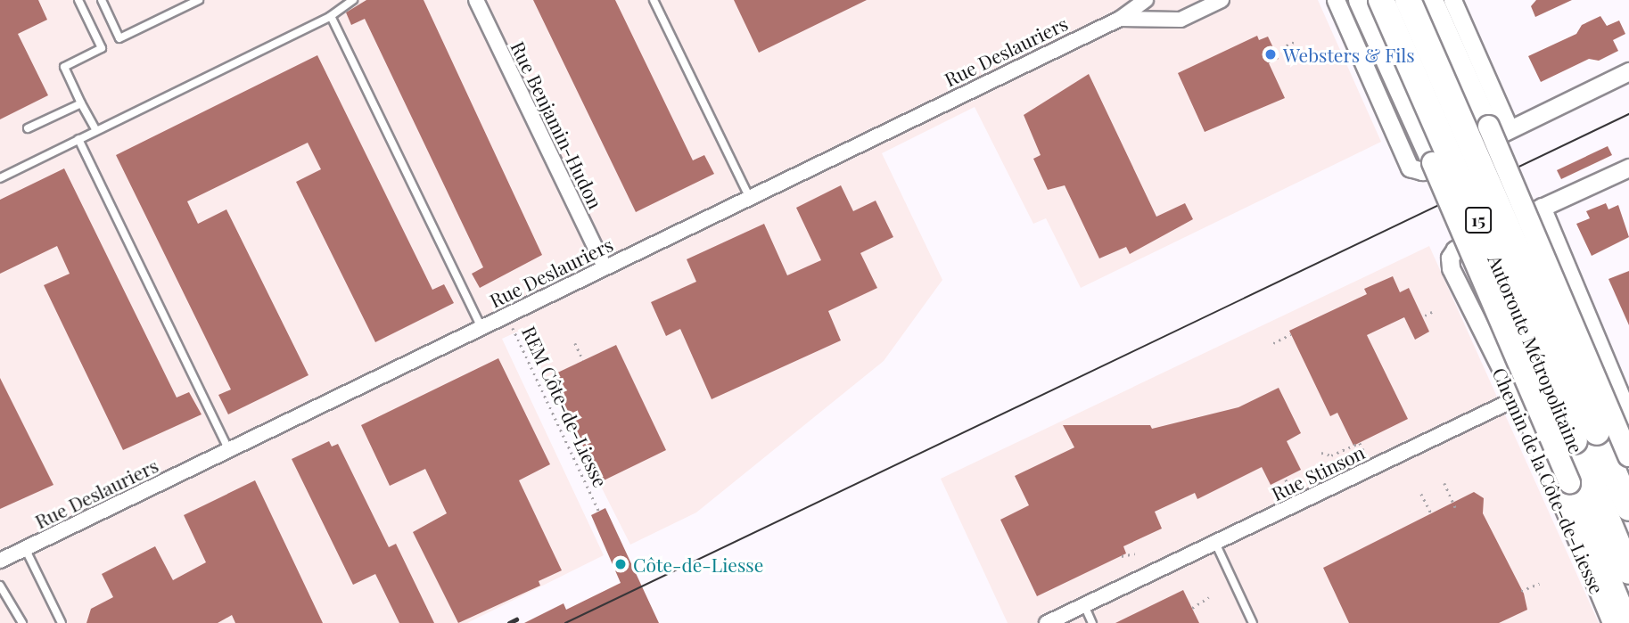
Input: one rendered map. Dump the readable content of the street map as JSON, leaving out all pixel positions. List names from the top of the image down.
{
  "streets": {
    "highway": ["15", "Autoroute Métropolitaine"],
    "main road": ["Chemin de la Côte-de-Liesse"],
    "street": ["Rue Deslauriers", "Rue Benjamin-Hudon", "Rue Stinson"],
    "path": ["REM Côte-de-Liesse"]
  },
  "crossings": [
    ["Rue Deslauriers", "Rue Benjamin-Hudon"],
    ["Rue Deslauriers", "REM Côte-de-Liesse"],
    ["Rue Stinson", "Chemin de la Côte-de-Liesse"]
  ],
  "places": ["Websters & Fils", "Côte-de-Liesse"]
}
